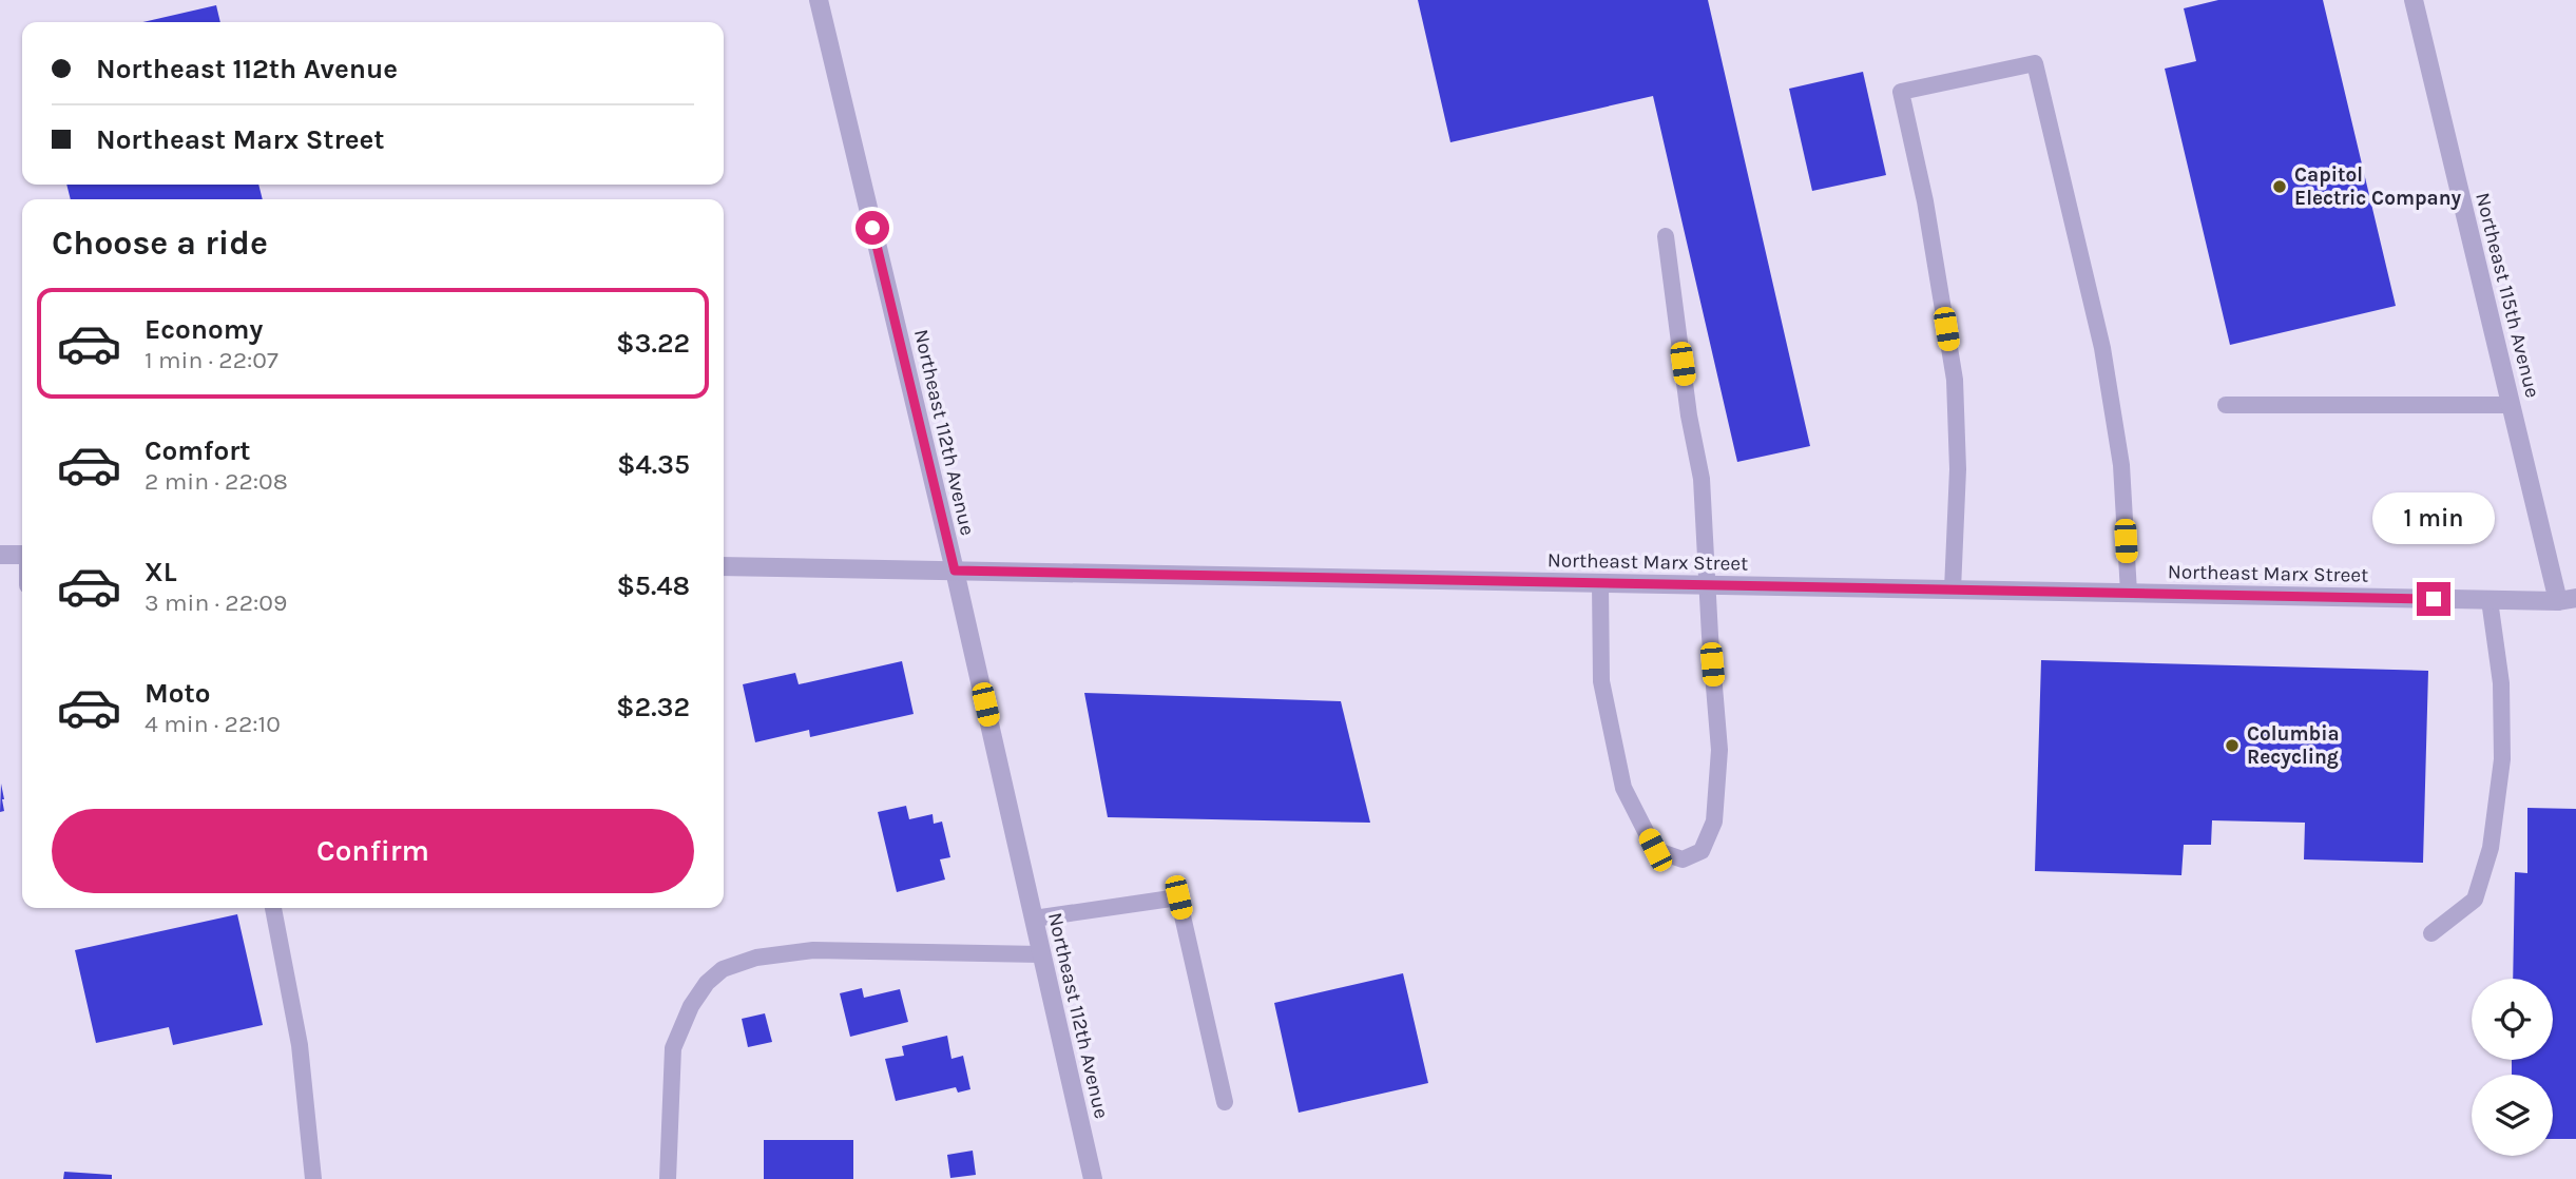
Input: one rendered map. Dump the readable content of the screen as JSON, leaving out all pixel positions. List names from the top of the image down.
{
  "streets": {
    "street": ["Northeast 115th Avenue", "Northeast 112th Avenue", "Northeast Marx Street"]
  },
  "crossings": [
    ["Northeast 115th Avenue", "Northeast Marx Street"],
    ["Northeast 112th Avenue", "Northeast Marx Street"]
  ],
  "places": ["Capitol Electric Company", "Columbia Recycling"],
  "page": {
    "banner": ["Northeast 112th Avenue", "Northeast Marx Street"],
    "heading": "Choose a ride",
    "list": [
      {
        "name": "Economy",
        "note": "1 min · 22:07",
        "value": "$3.22"
      },
      {
        "name": "Comfort",
        "note": "2 min · 22:08",
        "value": "$4.35"
      },
      {
        "name": "XL",
        "note": "3 min · 22:09",
        "value": "$5.48"
      },
      {
        "name": "Moto",
        "note": "4 min · 22:10",
        "value": "$2.32"
      }
    ],
    "bubble": "1 min",
    "buttons": "Confirm"
  }
}
